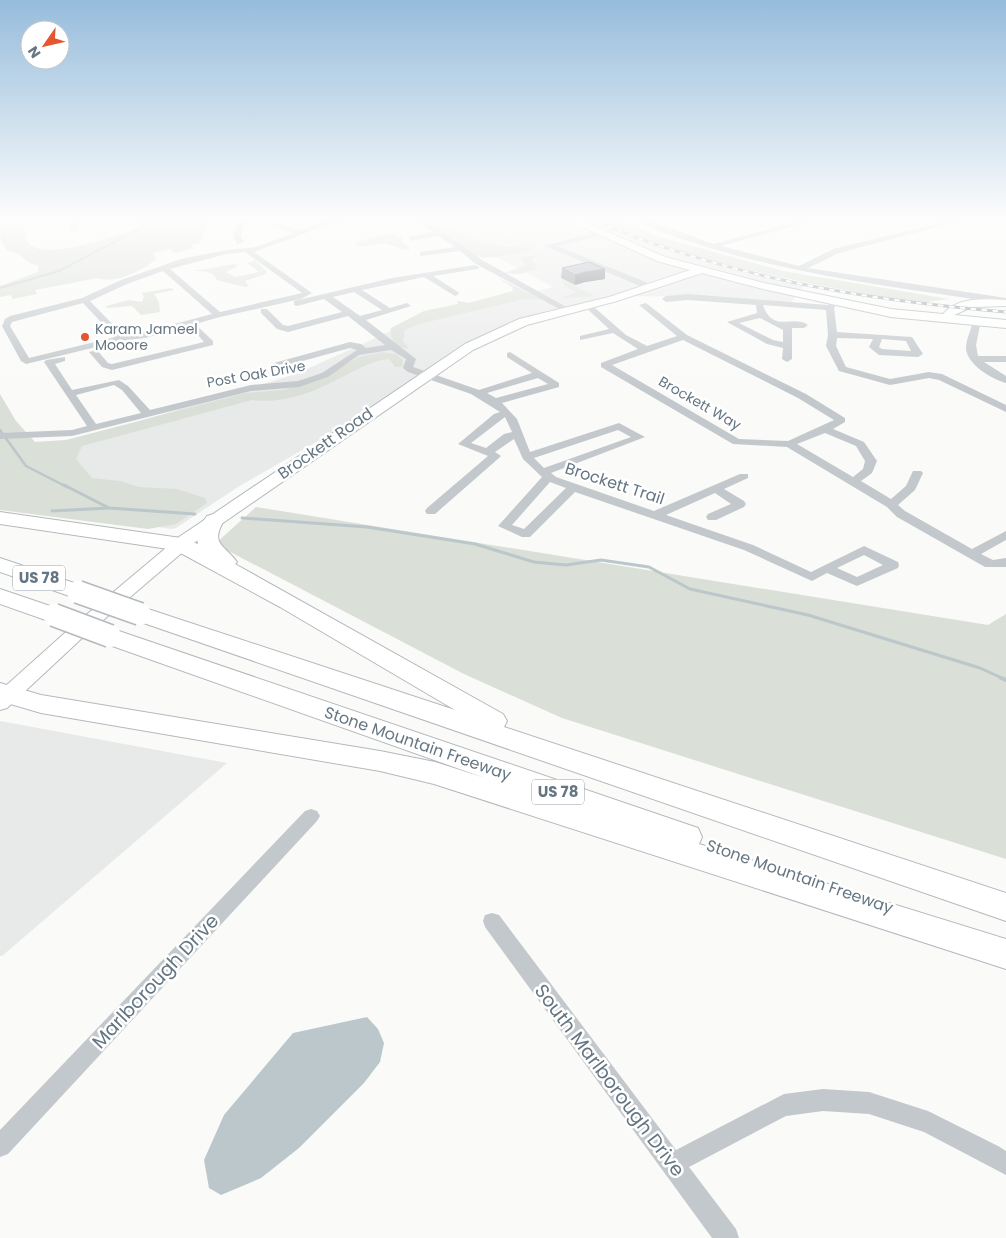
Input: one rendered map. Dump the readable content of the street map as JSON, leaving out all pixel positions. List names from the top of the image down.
{
  "streets": {
    "highway": ["US 78", "Stone Mountain Freeway"],
    "main road": ["Brockett Road"],
    "street": [
      "Post Oak Drive",
      "Brockett Way",
      "Brockett Trail",
      "Marlborough Drive",
      "South Marlborough Drive"
    ]
  },
  "crossings": [
    ["Brockett Road", "Brockett Trail"]
  ],
  "places": ["Karam Jameel Mooore"],
  "north": "bottom left"
}
